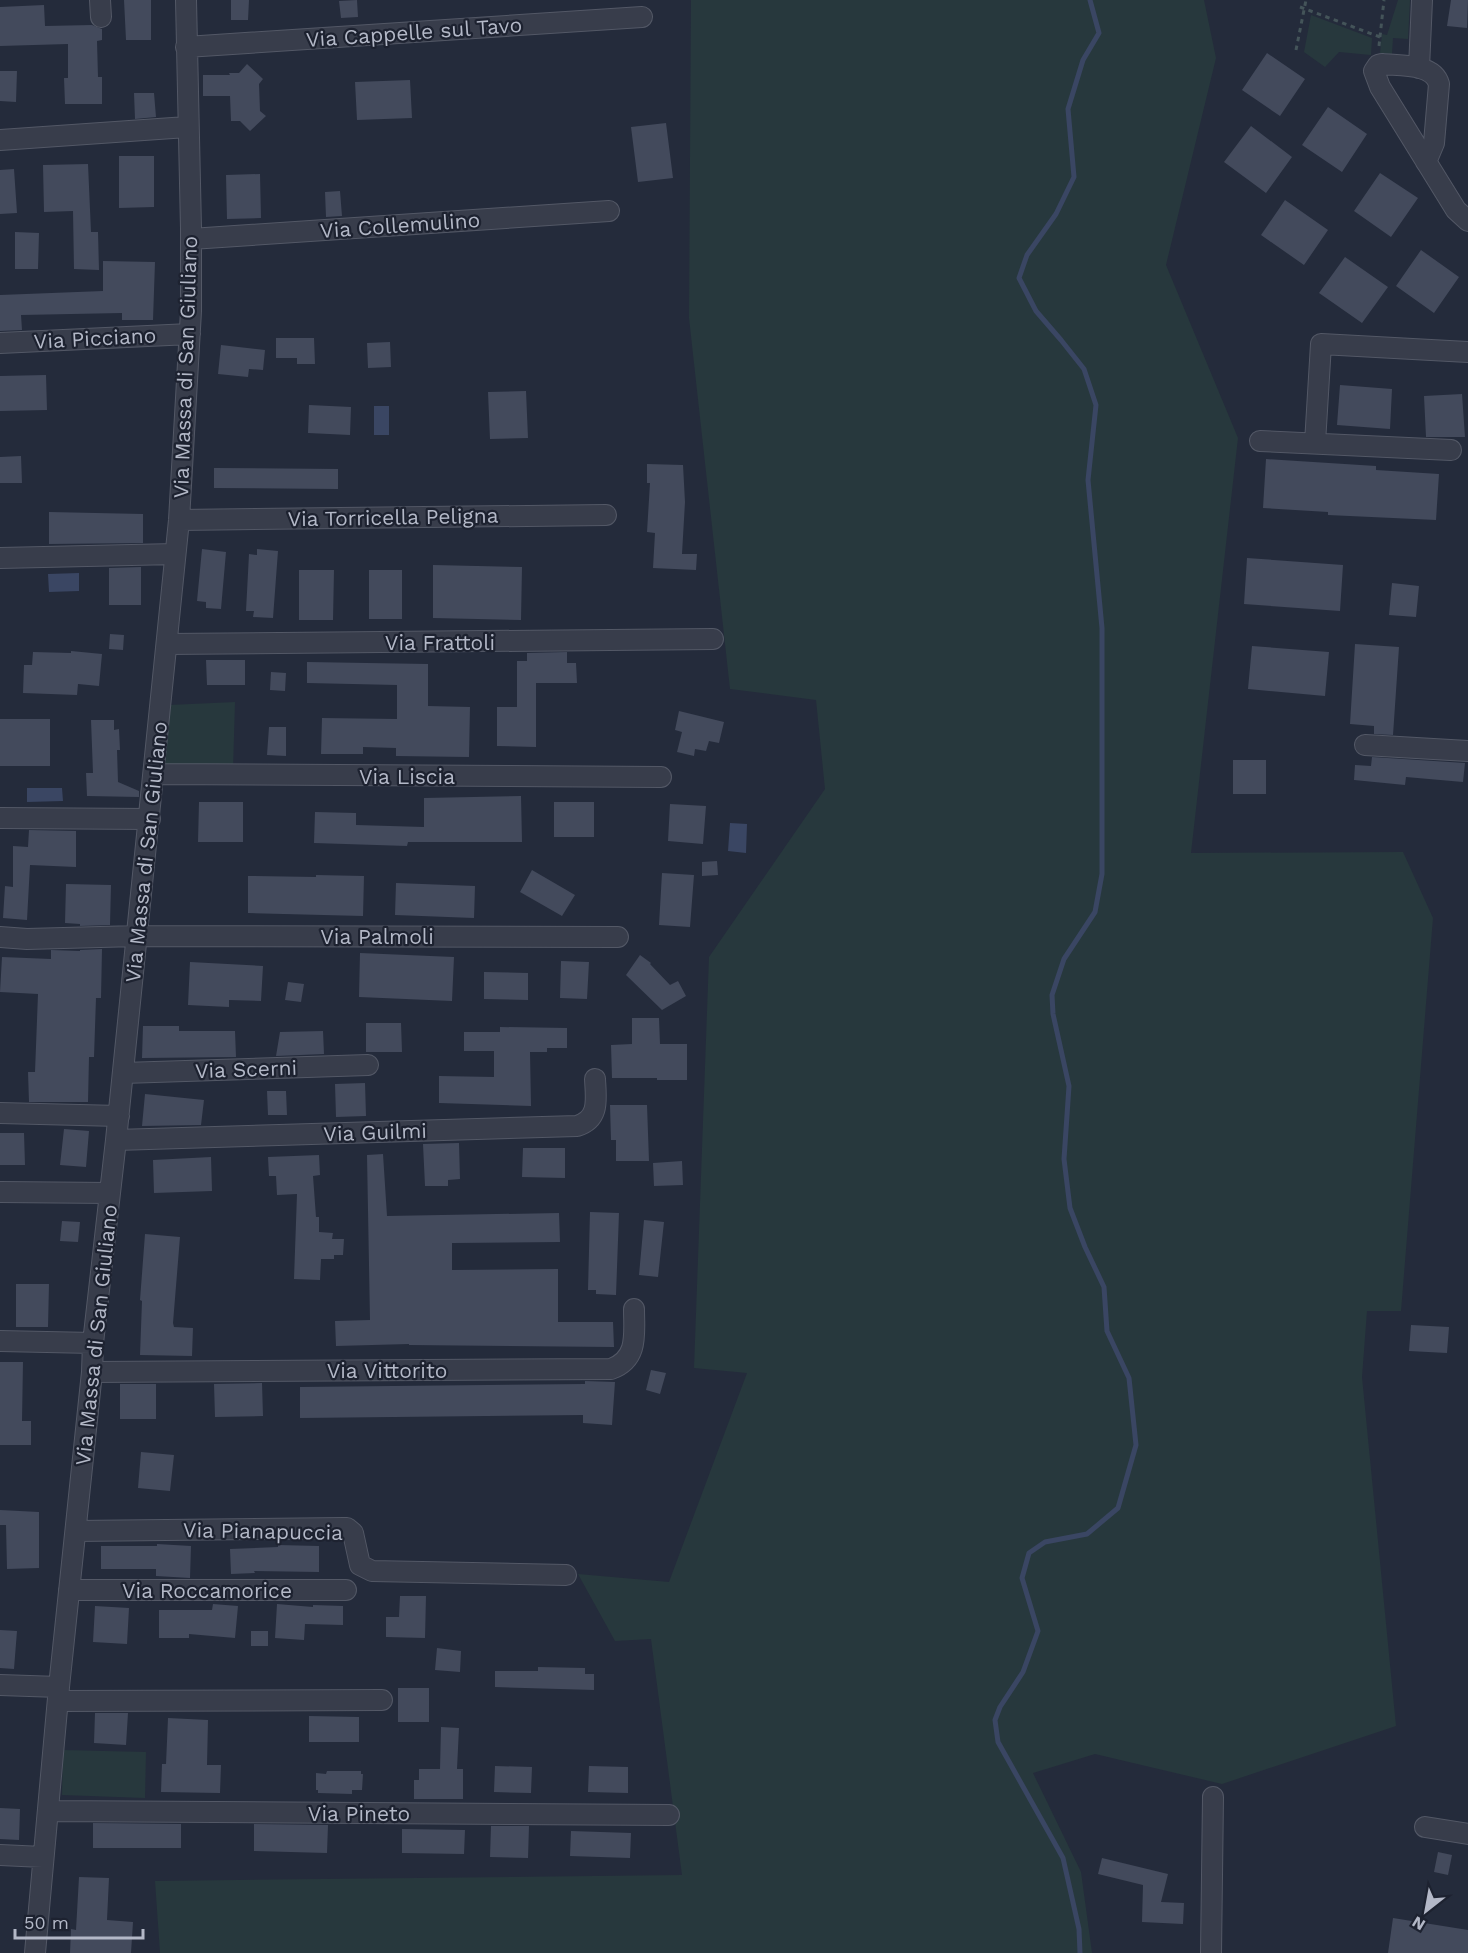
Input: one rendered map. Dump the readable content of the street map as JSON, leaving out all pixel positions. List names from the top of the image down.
{
  "streets": {
    "street": [
      "Via Cappelle sul Tavo",
      "Via Collemulino",
      "Via Picciano",
      "Via Massa di San Giuliano",
      "Via Torricella Peligna",
      "Via Frattoli",
      "Via Liscia",
      "Via Palmoli",
      "Via Scerni",
      "Via Guilmi",
      "Via Vittorito",
      "Via Pianapuccia",
      "Via Roccamorice",
      "Via Pineto"
    ]
  },
  "crossings": [
    ["Via Cappelle sul Tavo", "Via Massa di San Giuliano"],
    ["Via Collemulino", "Via Massa di San Giuliano"],
    ["Via Picciano", "Via Massa di San Giuliano"],
    ["Via Massa di San Giuliano", "Via Torricella Peligna"],
    ["Via Massa di San Giuliano", "Via Frattoli"],
    ["Via Massa di San Giuliano", "Via Liscia"],
    ["Via Massa di San Giuliano", "Via Palmoli"],
    ["Via Massa di San Giuliano", "Via Scerni"],
    ["Via Massa di San Giuliano", "Via Guilmi"],
    ["Via Massa di San Giuliano", "Via Vittorito"],
    ["Via Massa di San Giuliano", "Via Pianapuccia"],
    ["Via Massa di San Giuliano", "Via Roccamorice"],
    ["Via Massa di San Giuliano", "Via Pineto"]
  ],
  "scale_bar": "50 m",
  "north": "bottom left"
}
